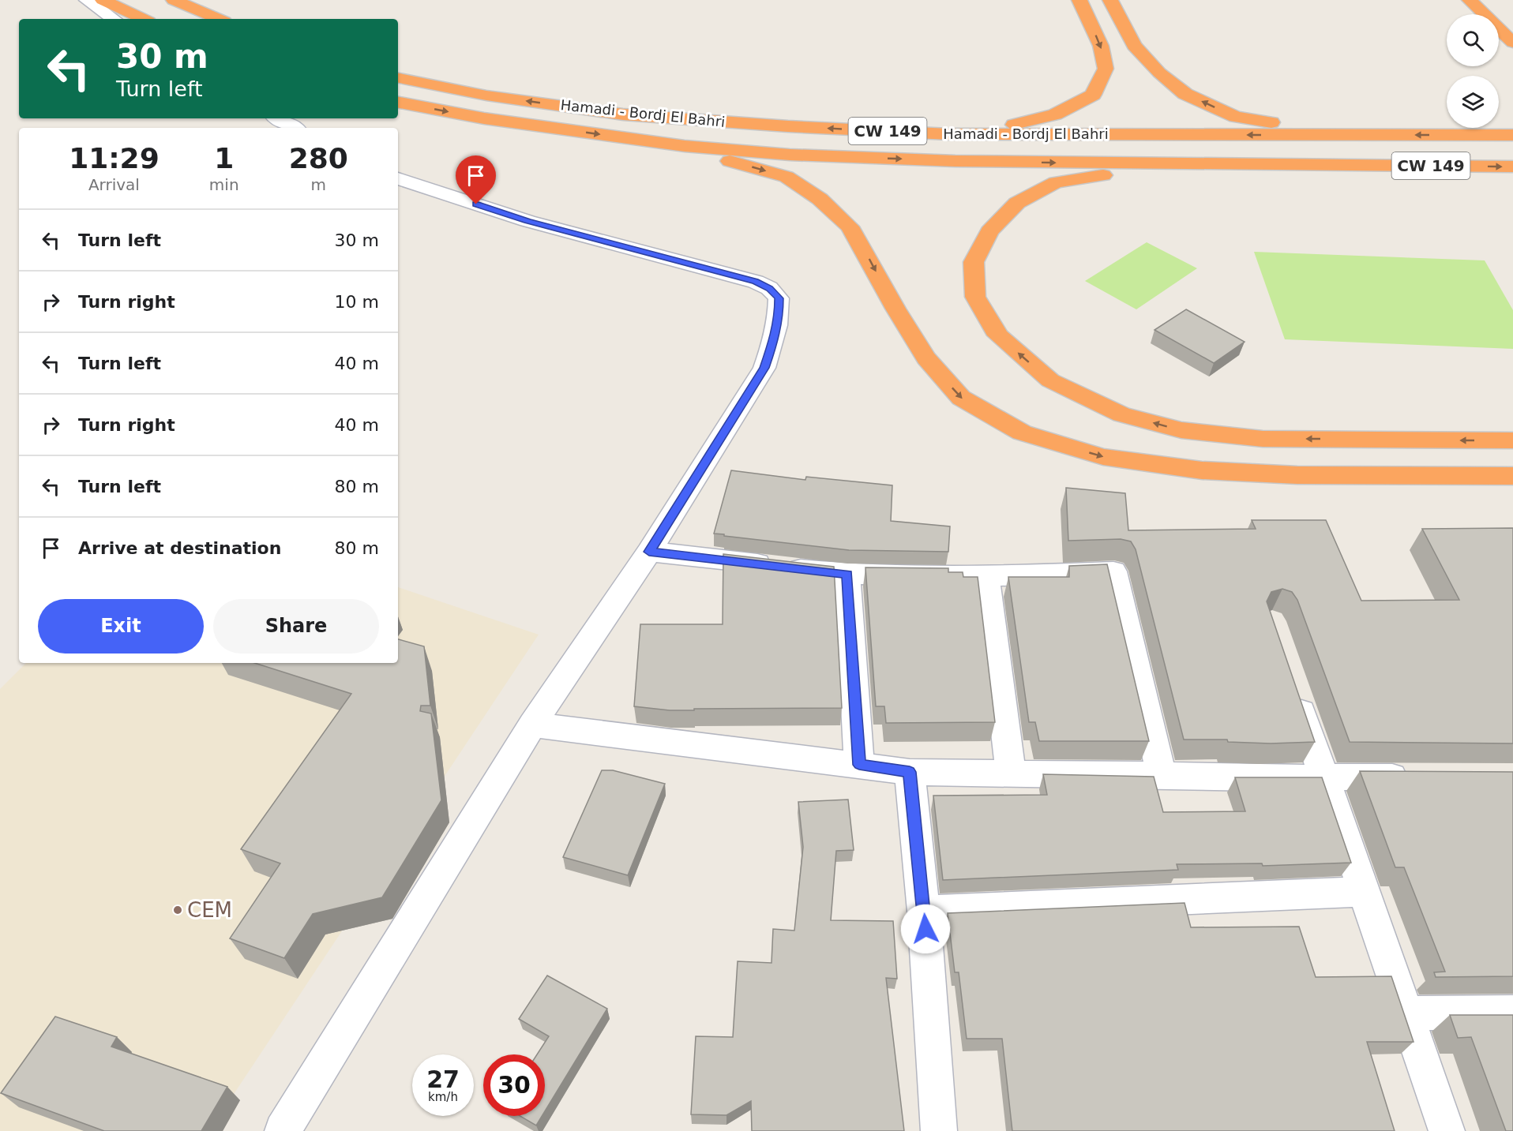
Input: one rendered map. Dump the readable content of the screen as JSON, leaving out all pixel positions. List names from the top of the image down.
{
  "streets": {
    "highway": ["Hamadi - Bordj El Bahri", "CW 149"]
  },
  "places": ["CEM"],
  "page": {
    "turn": ["30 m", "Turn left"],
    "eta": [
      "11:29",
      "Arrival",
      "1",
      "min",
      "280",
      "m"
    ],
    "list": [
      {
        "name": "Turn left",
        "value": "30 m"
      },
      {
        "name": "Turn right",
        "value": "10 m"
      },
      {
        "name": "Turn left",
        "value": "40 m"
      },
      {
        "name": "Turn right",
        "value": "40 m"
      },
      {
        "name": "Turn left",
        "value": "80 m"
      },
      {
        "name": "Arrive at destination",
        "value": "80 m"
      }
    ],
    "buttons": ["Exit", "Share"],
    "speed": "27 km/h",
    "limit": "30"
  }
}
